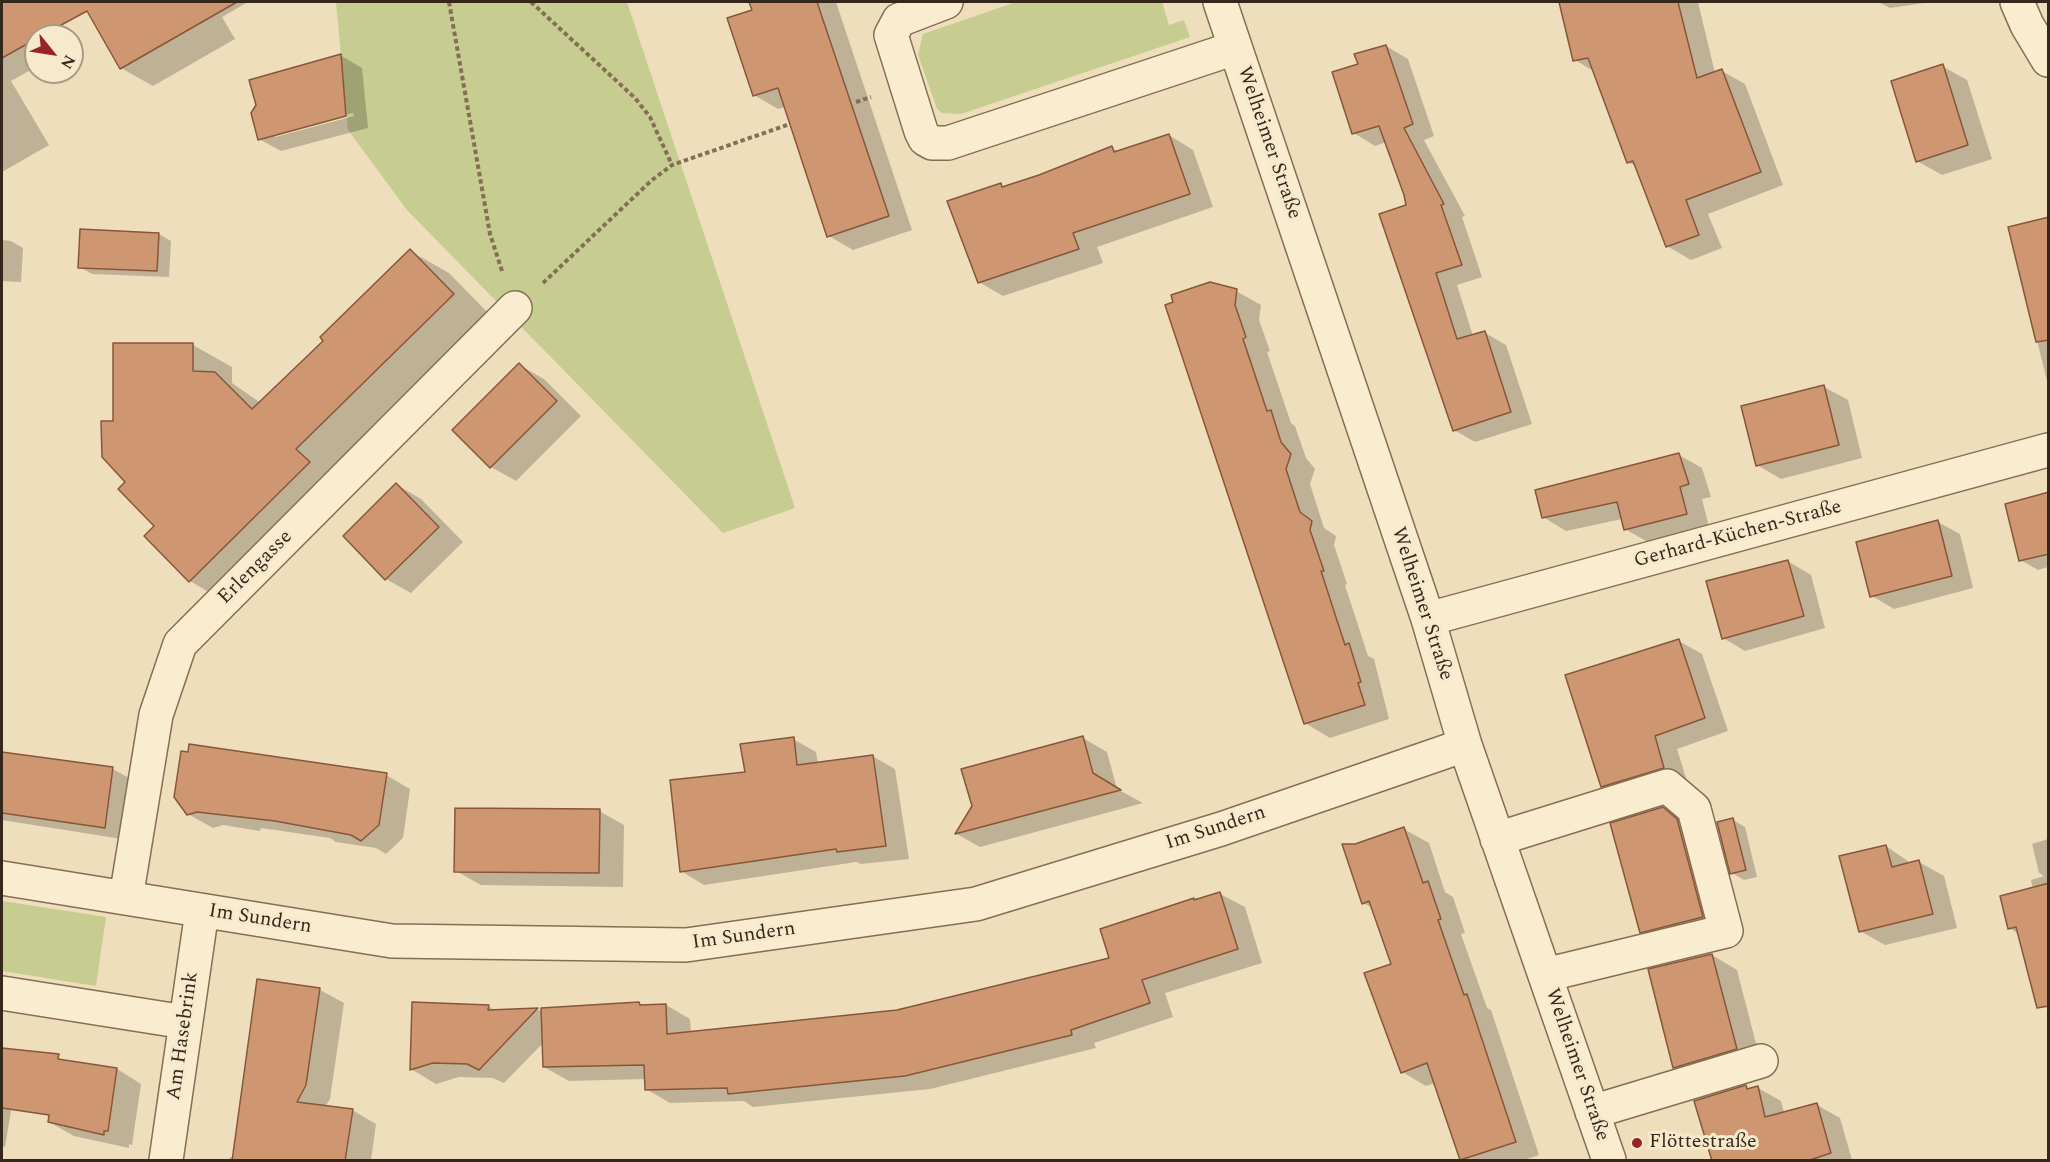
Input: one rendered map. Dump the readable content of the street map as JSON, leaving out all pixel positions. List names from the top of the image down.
{
  "streets": {
    "street": [
      "Welheimer Straße",
      "Gerhard-Küchen-Straße",
      "Erlengasse",
      "Im Sundern",
      "Am Hasebrink"
    ]
  },
  "crossings": [
    ["Welheimer Straße", "Gerhard-Küchen-Straße"],
    ["Welheimer Straße", "Im Sundern"],
    ["Erlengasse", "Im Sundern"],
    ["Im Sundern", "Am Hasebrink"]
  ],
  "places": ["Flöttestraße"],
  "north": "bottom right"
}
